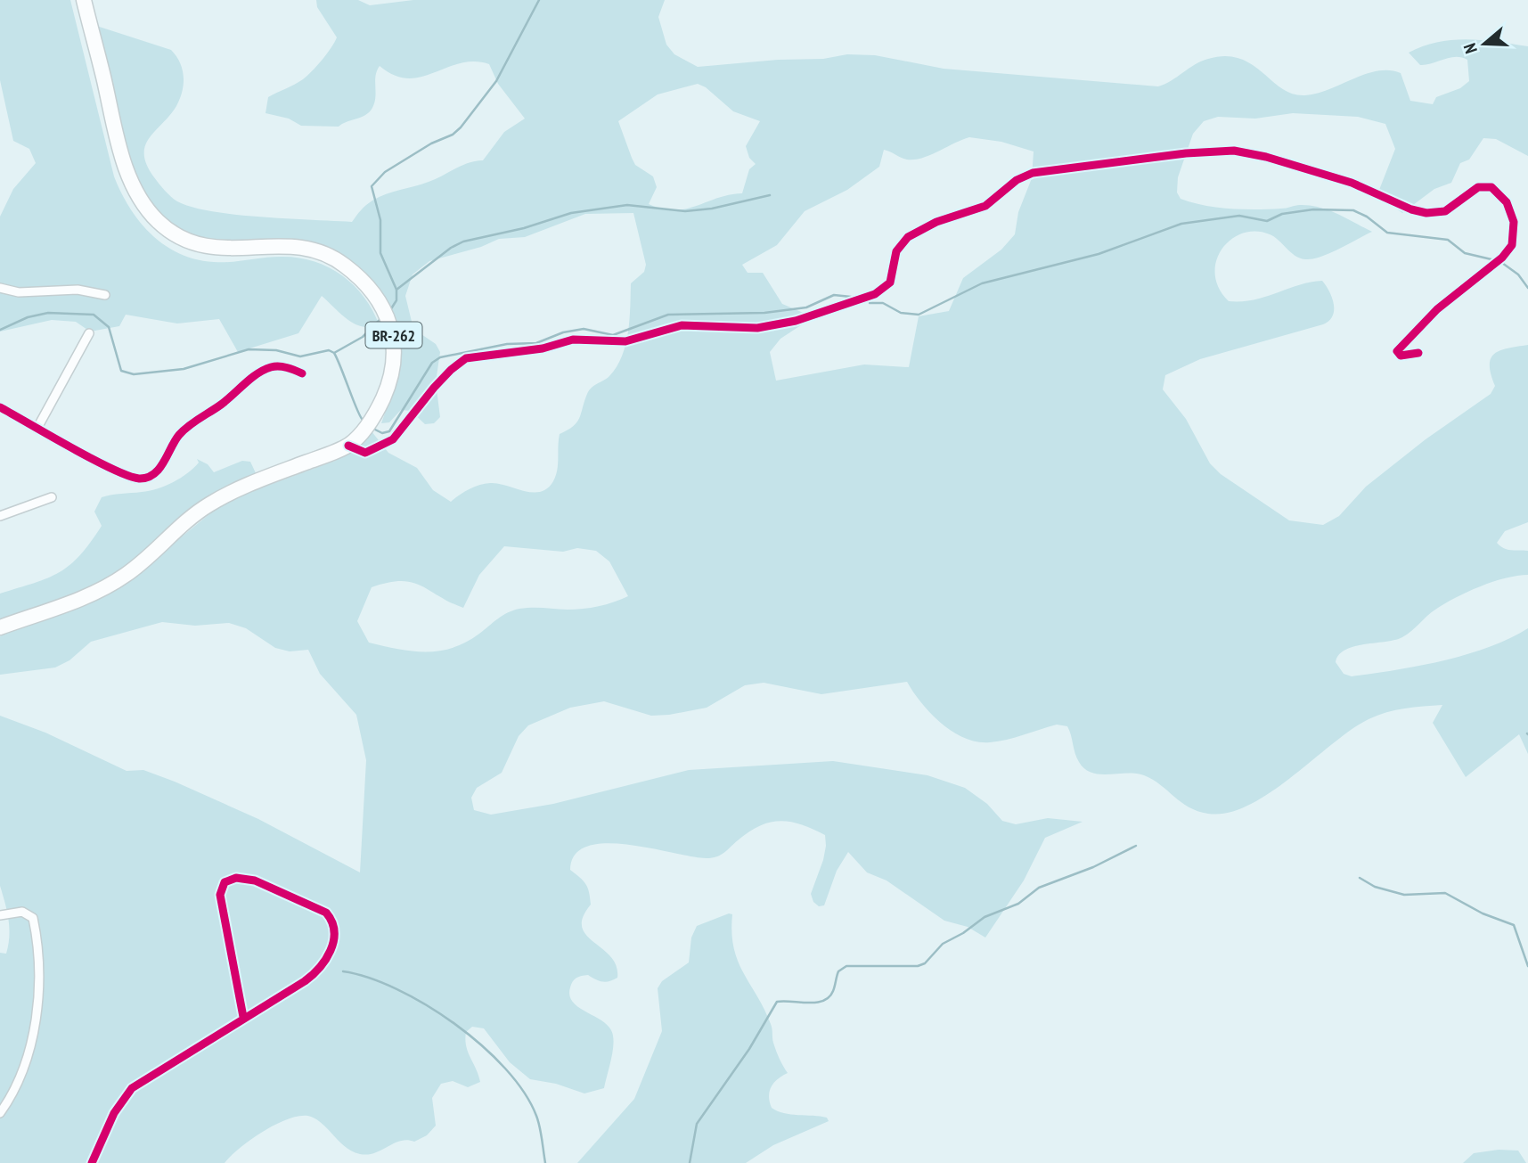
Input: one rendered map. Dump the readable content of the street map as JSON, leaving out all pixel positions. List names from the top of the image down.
{
  "streets": {
    "highway": ["BR-262"]
  },
  "north": "left"
}
